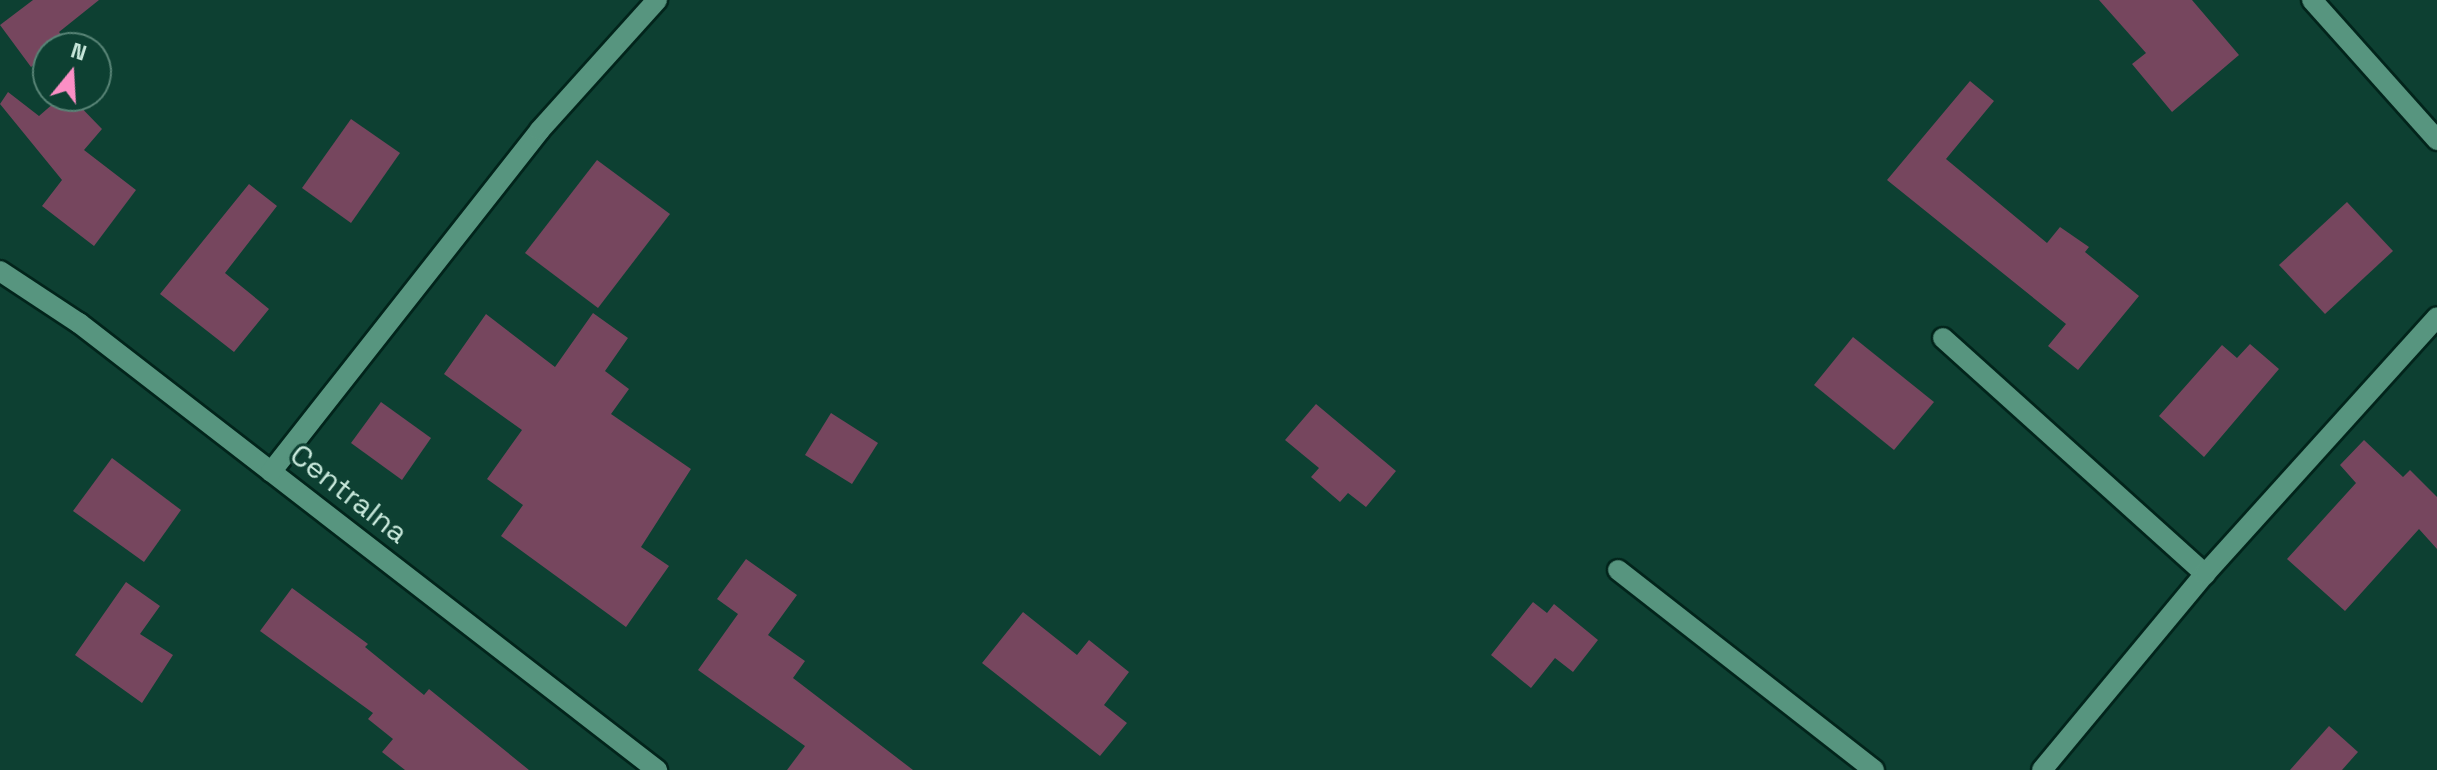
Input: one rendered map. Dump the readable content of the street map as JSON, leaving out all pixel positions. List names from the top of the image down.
{
  "streets": {
    "street": ["Centralna"]
  },
  "north": "top"
}
